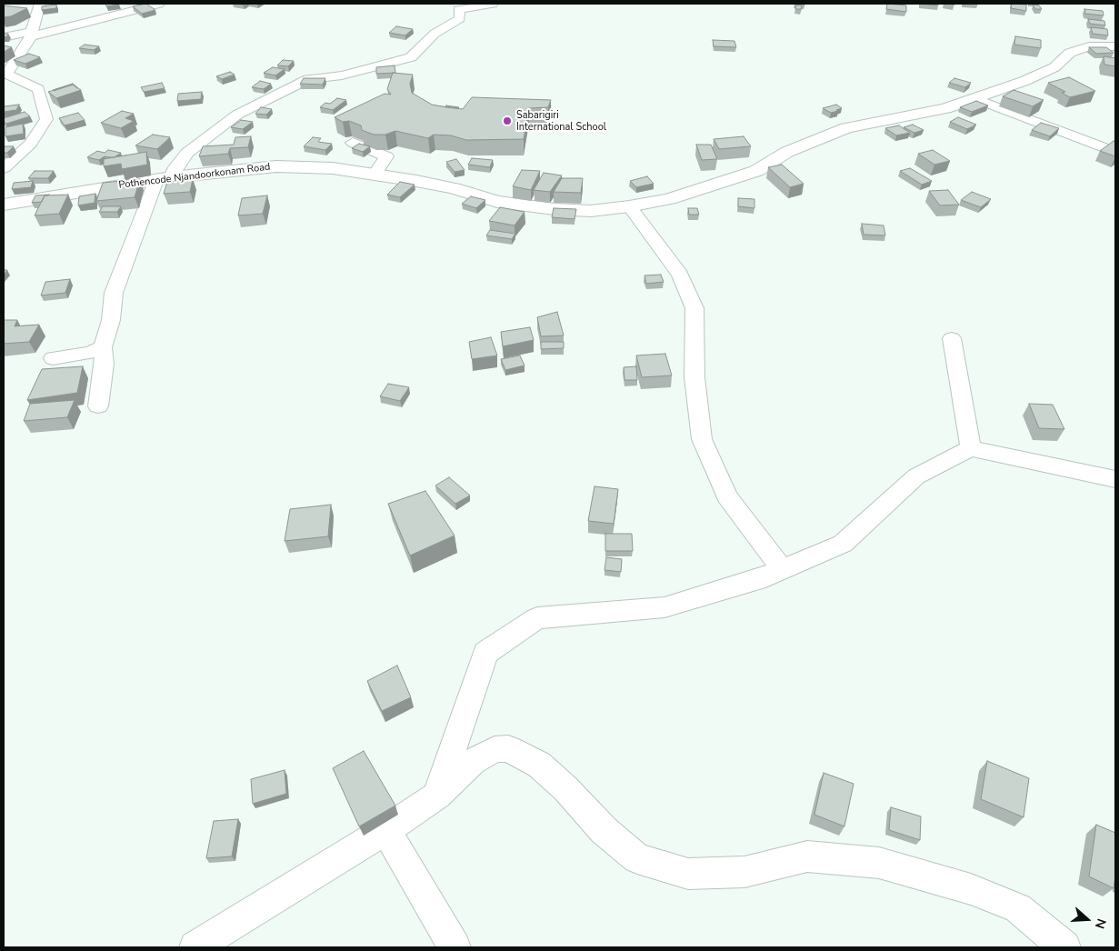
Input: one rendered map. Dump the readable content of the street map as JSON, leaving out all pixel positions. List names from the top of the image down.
{
  "streets": {
    "main road": ["Pothencode Njandoorkonam Road"]
  },
  "places": ["Sabarigiri International School"],
  "north": "right"
}
